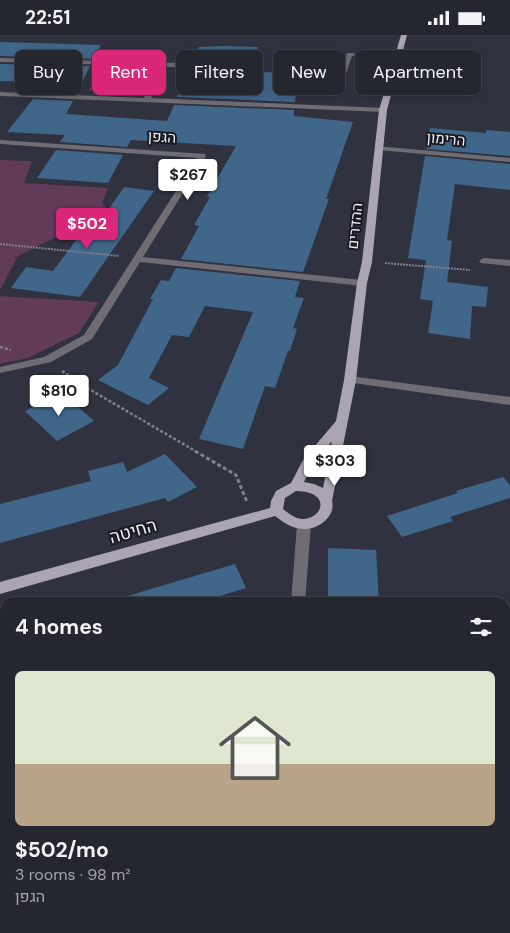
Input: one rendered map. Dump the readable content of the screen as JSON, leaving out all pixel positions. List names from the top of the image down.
{
  "streets": {
    "main road": ["ההדרים", "החיטה"],
    "street": ["הגפן", "הרימון"]
  },
  "crossings": [
    ["הרימון", "ההדרים"],
    ["ההדרים", "החיטה"]
  ],
  "page": {
    "status": "22:51",
    "chip": [
      "Buy",
      "Rent",
      "Filters",
      "New",
      "Apartment"
    ],
    "price": [
      "$267",
      "$502",
      "$810",
      "$303"
    ],
    "heading": "4 homes",
    "list": [
      {
        "name": "$502/mo",
        "note": "3 rooms · 98 m² · הגפן"
      }
    ]
  }
}
